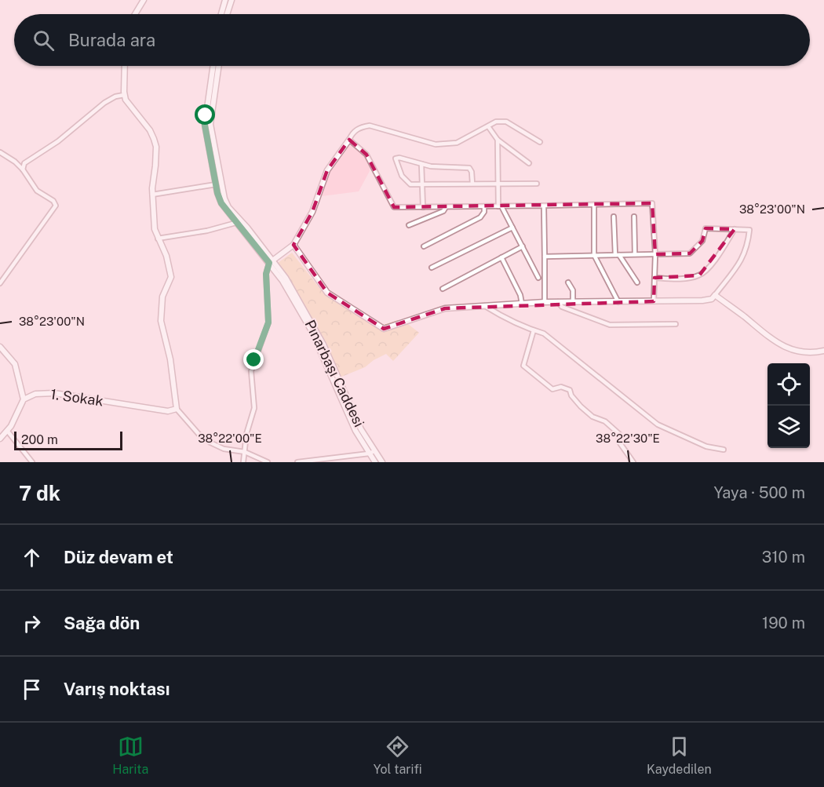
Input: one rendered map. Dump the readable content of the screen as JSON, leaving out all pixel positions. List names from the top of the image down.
{
  "streets": {
    "street": ["1. Sokak"]
  },
  "scale_bar": "200 m",
  "page": {
    "search": "Burada ara",
    "scale": "200 m",
    "heading": ["7 dk", "Yaya · 500 m"],
    "list": [
      ["Düz devam et", "310 m"],
      ["Sağa dön", "190 m"],
      "Varış noktası"
    ],
    "nav": ["Harita", "Yol tarifi", "Kaydedilen"]
  },
  "coordinates": ["38°23'00\"N", "38°22'00\"E", "38°22'30\"E"]
}
